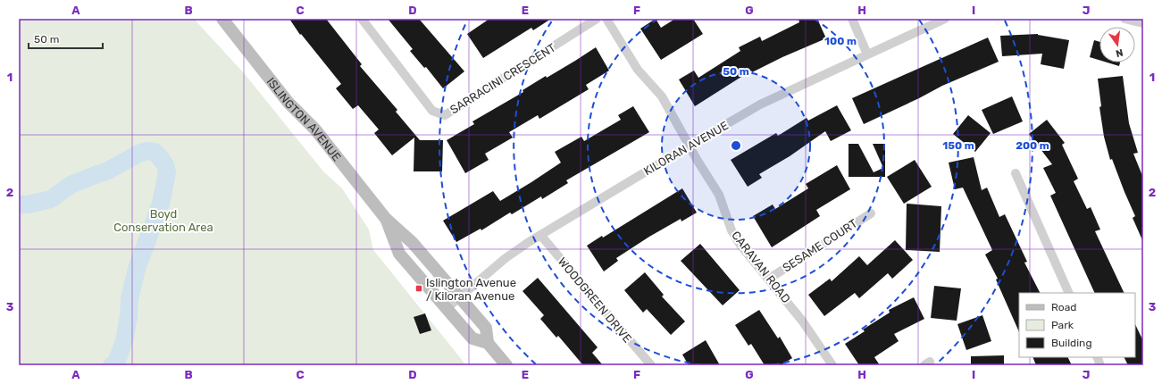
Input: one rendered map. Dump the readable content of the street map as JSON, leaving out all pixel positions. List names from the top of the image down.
{
  "streets": {
    "main road": ["ISLINGTON AVENUE"],
    "street": [
      "SARRACINI CRESCENT",
      "KILORAN AVENUE",
      "SESAME COURT",
      "CARAVAN ROAD",
      "WOODGREEN DRIVE"
    ]
  },
  "crossings": [
    ["ISLINGTON AVENUE", "KILORAN AVENUE"],
    ["KILORAN AVENUE", "CARAVAN ROAD"],
    ["KILORAN AVENUE", "WOODGREEN DRIVE"],
    ["SESAME COURT", "CARAVAN ROAD"]
  ],
  "parks": ["Boyd Conservation Area"],
  "places": {
    "transit": ["Islington Avenue / Kiloran Avenue"]
  },
  "legend": ["Road", "Park", "Building"],
  "scale_bar": "50 m",
  "north": "bottom",
  "grid": {
    "columns": [
      "A",
      "B",
      "C",
      "D",
      "E",
      "F",
      "G",
      "H",
      "I",
      "J"
    ],
    "rows": ["1", "2", "3"]
  },
  "rings": [
    "100 m",
    "50 m",
    "150 m",
    "200 m"
  ]
}
